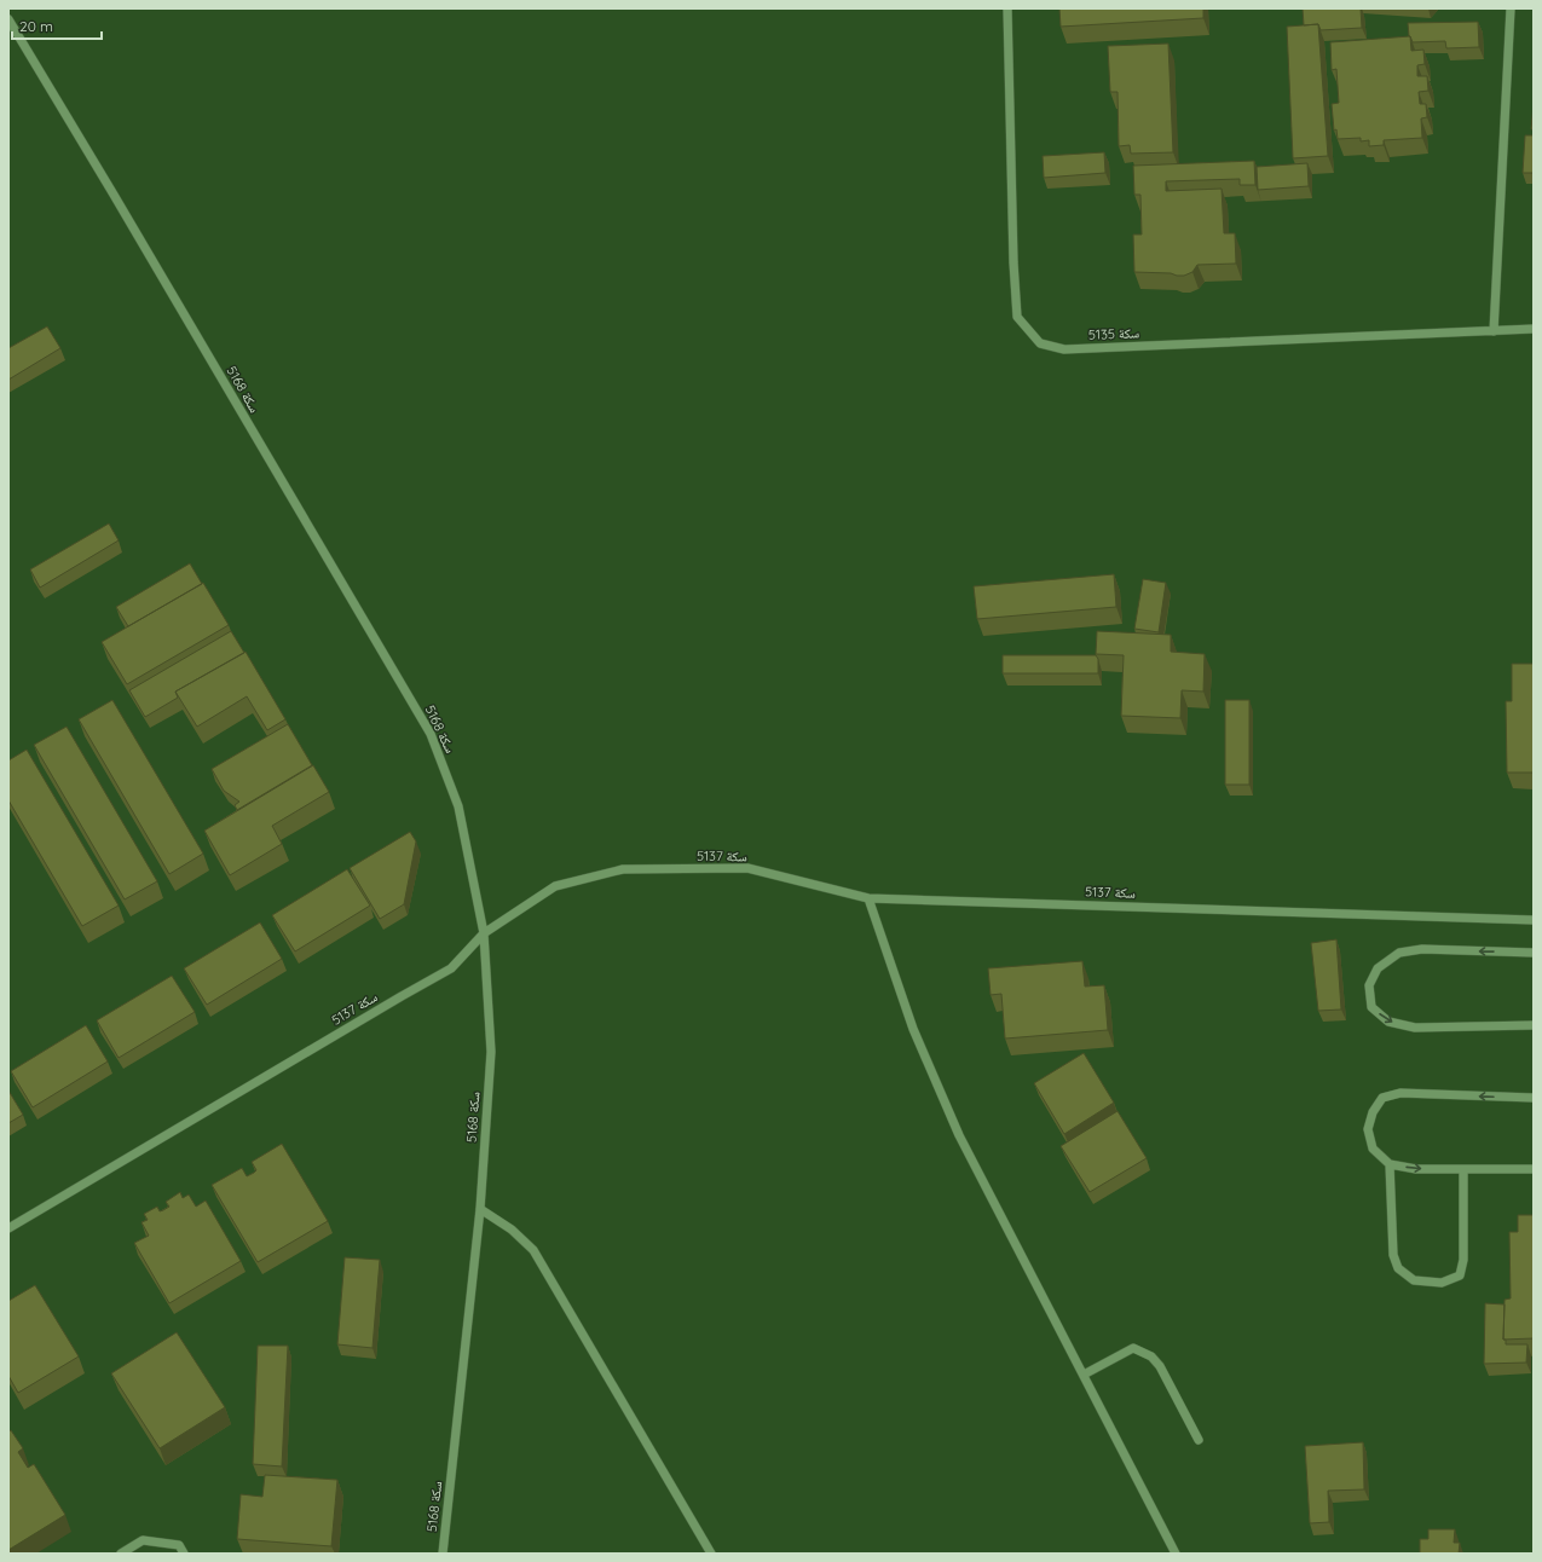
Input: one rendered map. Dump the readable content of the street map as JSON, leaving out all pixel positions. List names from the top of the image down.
{
  "streets": {
    "street": ["سكة 5135", "سكة 5168", "سكة 5137"]
  },
  "crossings": [
    ["سكة 5168", "سكة 5137"]
  ],
  "scale_bar": "20 m"
}
